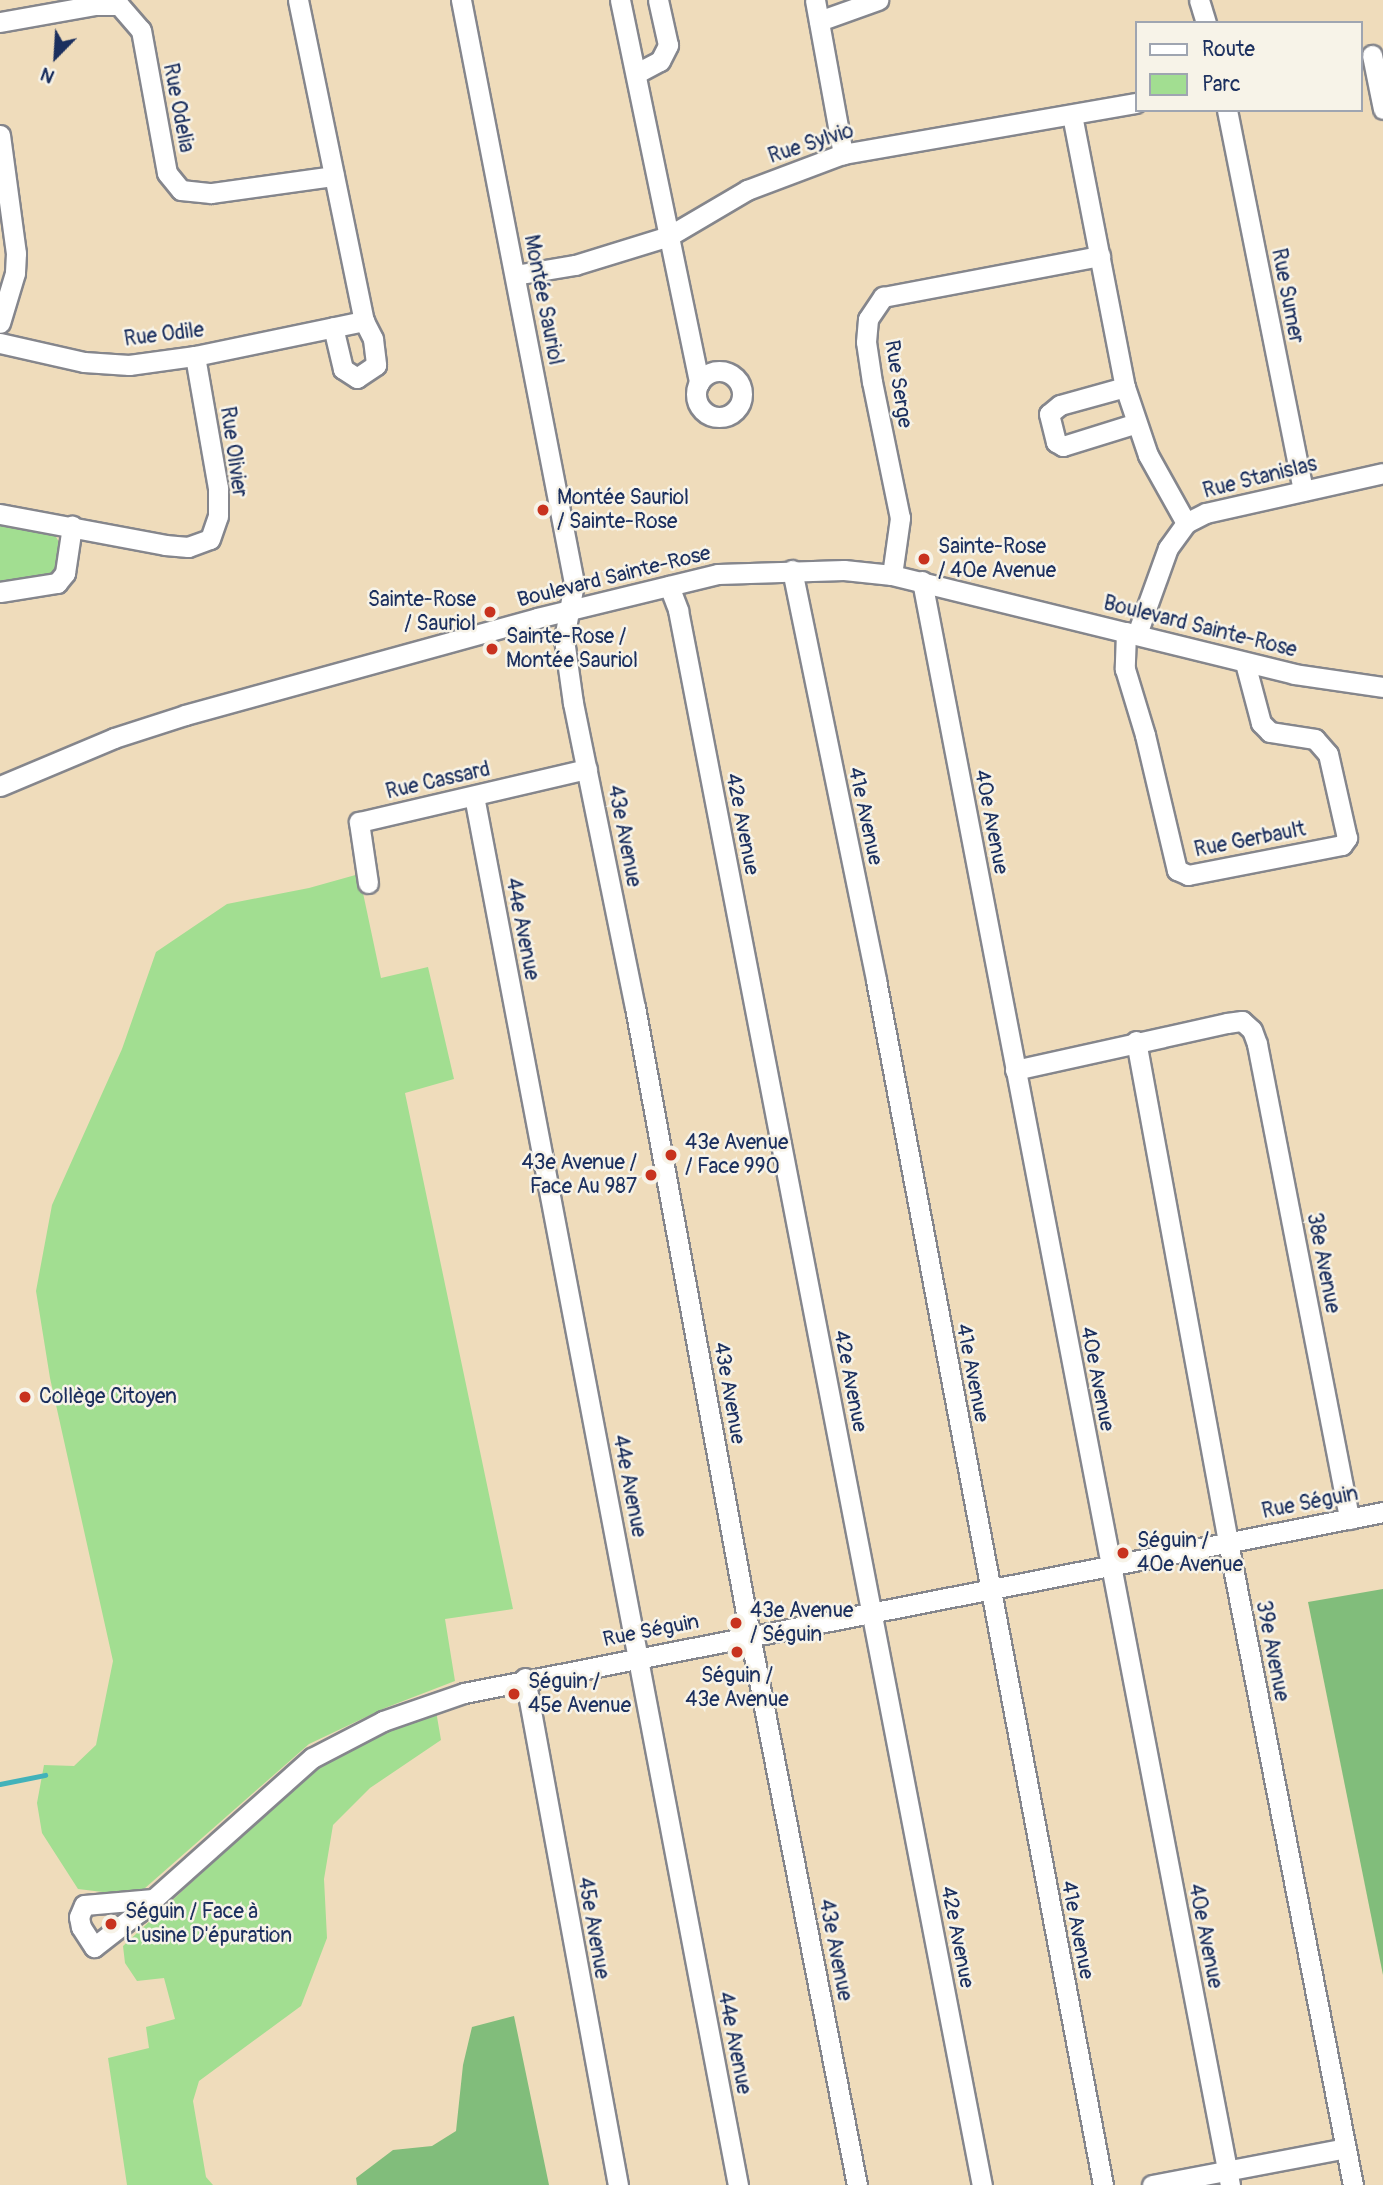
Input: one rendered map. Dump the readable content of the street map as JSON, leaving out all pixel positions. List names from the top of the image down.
{
  "streets": {
    "street": [
      "Rue Odelia",
      "Rue Sylvio",
      "Rue Sumer",
      "Montée Sauriol",
      "Rue Odile",
      "Rue Serge",
      "Rue Olivier",
      "Rue Stanislas",
      "Boulevard Sainte-Rose",
      "Rue Cassard",
      "41e Avenue",
      "40e Avenue",
      "42e Avenue",
      "43e Avenue",
      "Rue Gerbault",
      "44e Avenue",
      "38e Avenue",
      "Rue Séguin",
      "39e Avenue",
      "45e Avenue"
    ]
  },
  "crossings": [
    ["Rue Sylvio", "Montée Sauriol"],
    ["Rue Sumer", "Rue Stanislas"],
    ["Montée Sauriol", "Boulevard Sainte-Rose"],
    ["Montée Sauriol", "43e Avenue"],
    ["Rue Odile", "Rue Olivier"],
    ["Rue Serge", "Boulevard Sainte-Rose"],
    ["Rue Stanislas", "Boulevard Sainte-Rose"],
    ["Rue Stanislas", "Rue Gerbault"],
    ["Boulevard Sainte-Rose", "41e Avenue"],
    ["Boulevard Sainte-Rose", "40e Avenue"],
    ["Boulevard Sainte-Rose", "42e Avenue"],
    ["Boulevard Sainte-Rose", "43e Avenue"],
    ["Boulevard Sainte-Rose", "Rue Gerbault"],
    ["Rue Cassard", "43e Avenue"],
    ["Rue Cassard", "44e Avenue"],
    ["41e Avenue", "Rue Séguin"],
    ["40e Avenue", "Rue Séguin"],
    ["42e Avenue", "Rue Séguin"],
    ["43e Avenue", "Rue Séguin"],
    ["44e Avenue", "Rue Séguin"],
    ["38e Avenue", "Rue Séguin"],
    ["38e Avenue", "39e Avenue"],
    ["Rue Séguin", "39e Avenue"],
    ["Rue Séguin", "45e Avenue"]
  ],
  "places": [
    "Montée Sauriol / Sainte-Rose",
    "Sainte-Rose / 40e Avenue",
    "Sainte-Rose / Sauriol",
    "Sainte-Rose / Montée Sauriol",
    "43e Avenue / Face 990",
    "43e Avenue / Face Au 987",
    "Collège Citoyen",
    "Séguin / 40e Avenue",
    "43e Avenue / Séguin",
    "Séguin / 43e Avenue",
    "Séguin / 45e Avenue",
    "Séguin / Face à L'usine D'épuration"
  ],
  "legend": ["Route", "Parc"],
  "north": "bottom left"
}
